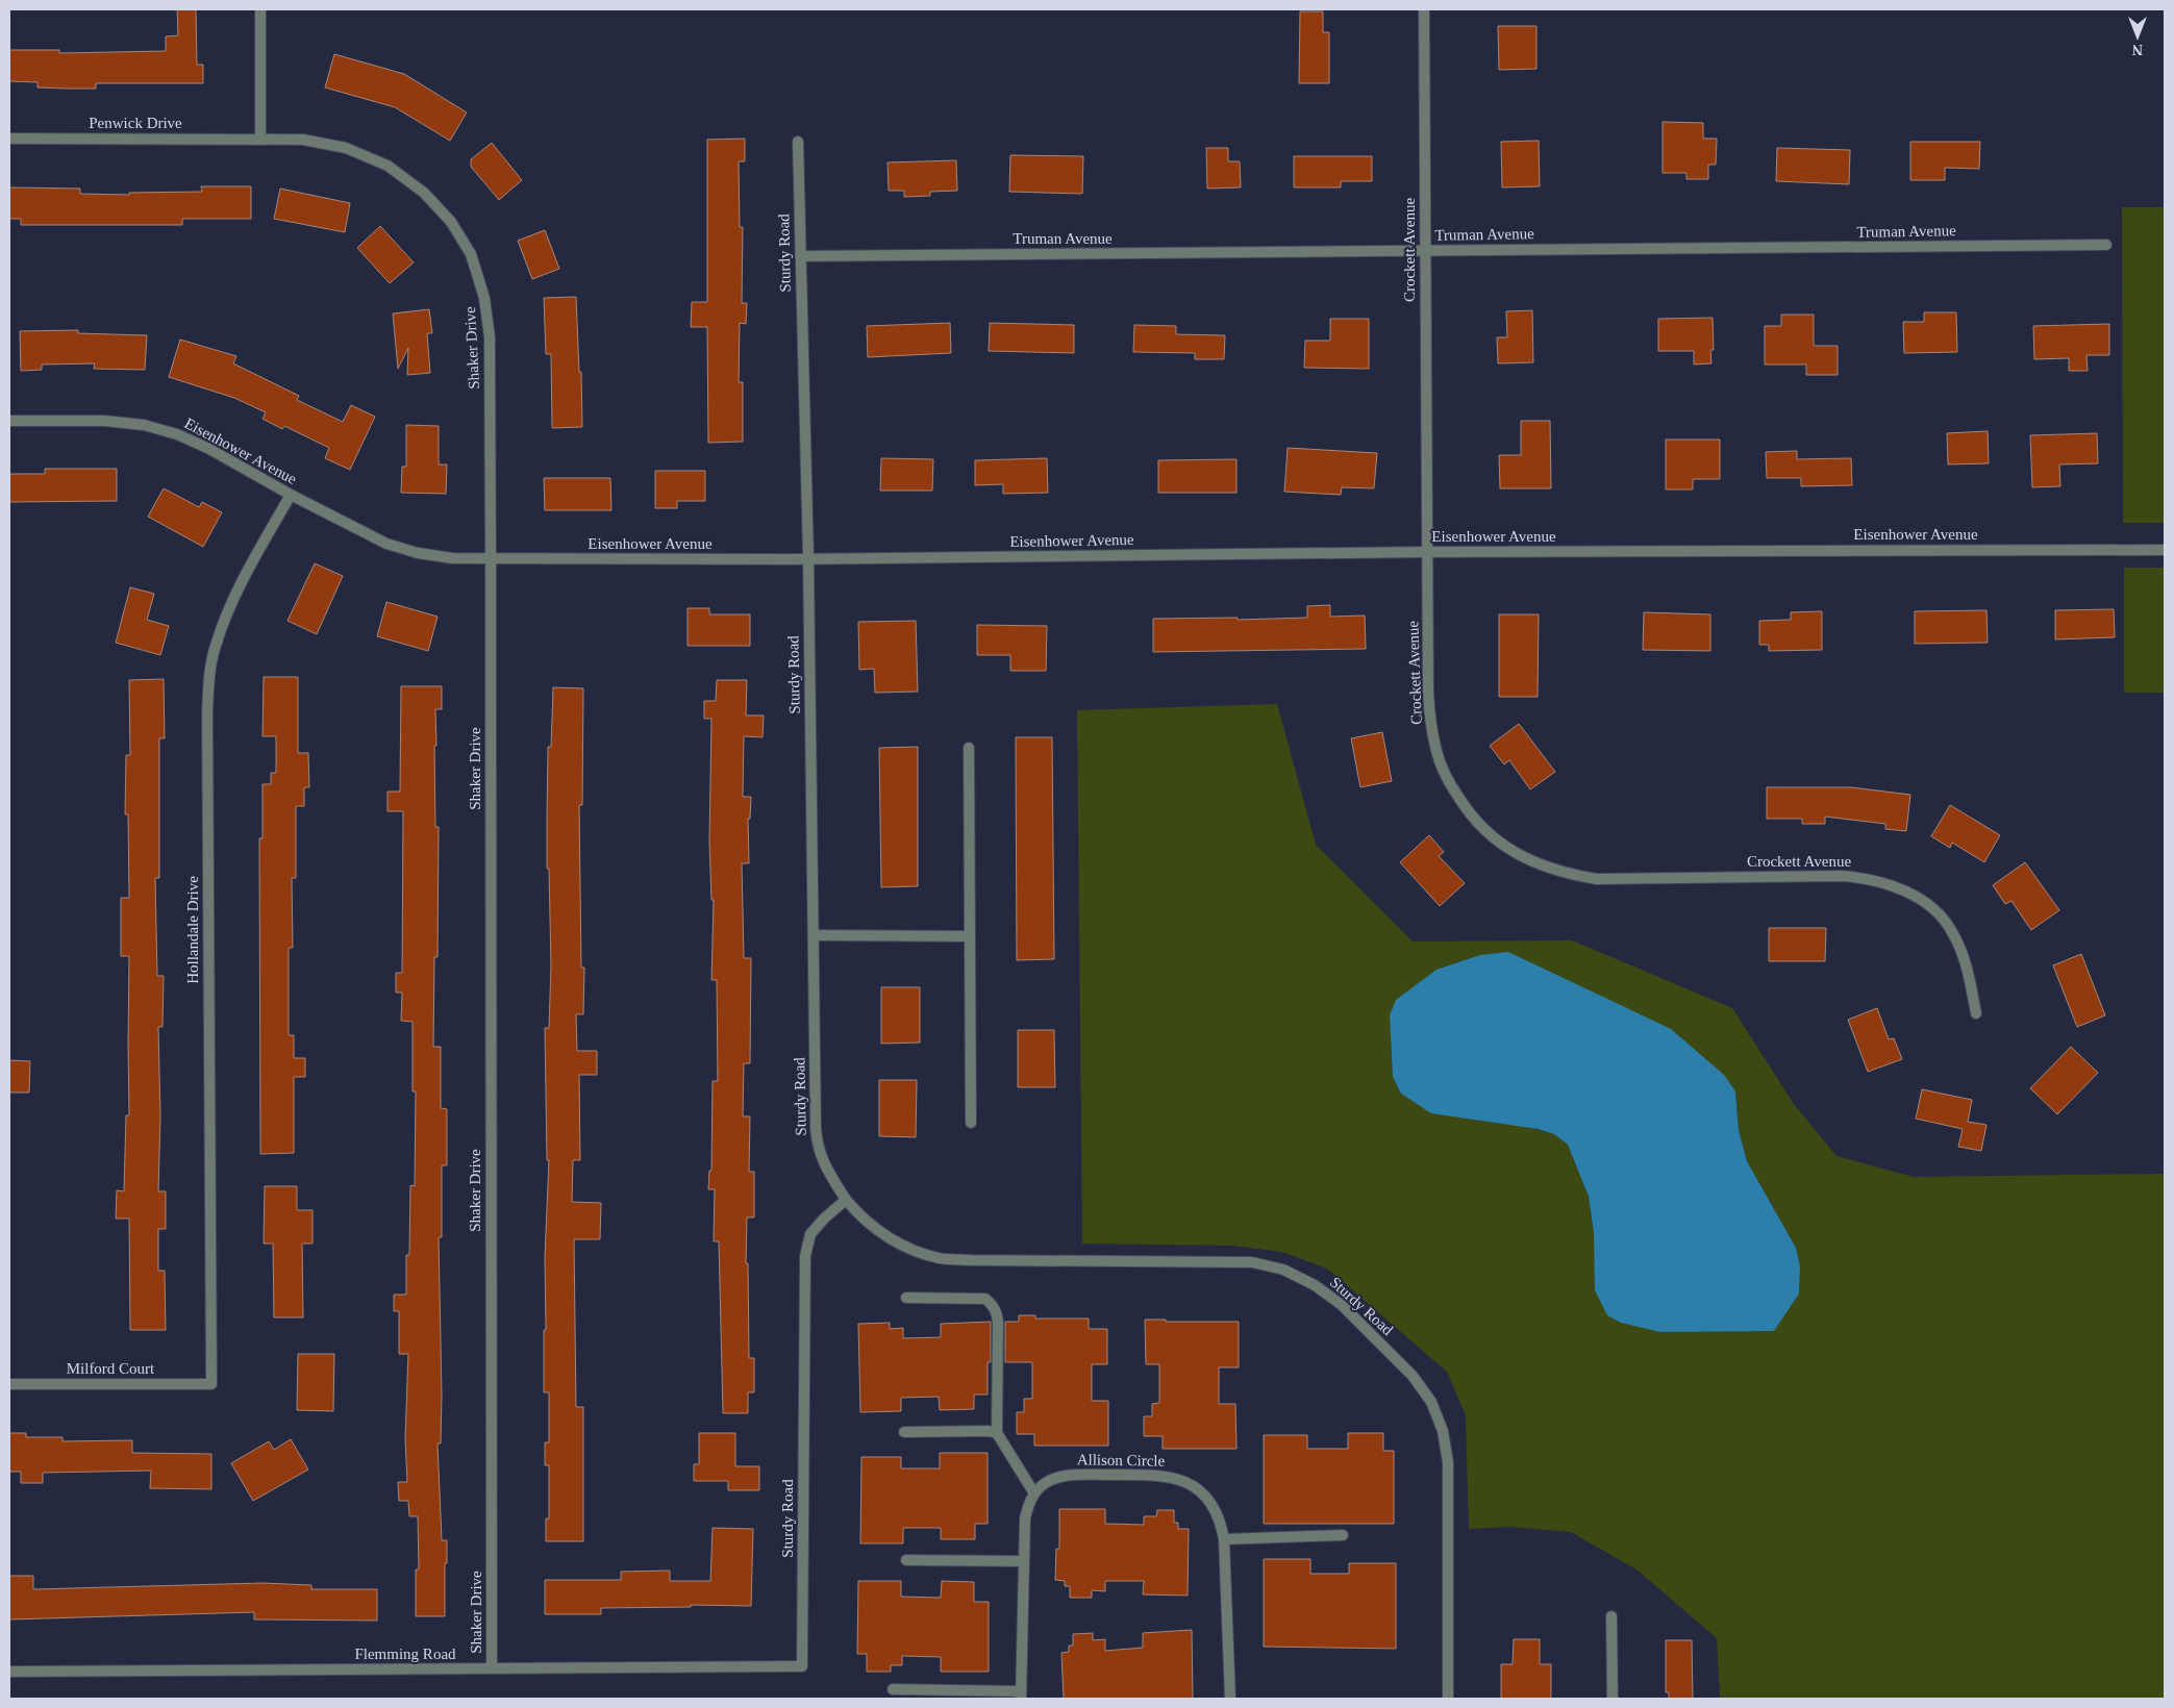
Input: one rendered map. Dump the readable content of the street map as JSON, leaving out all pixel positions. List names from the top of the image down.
{
  "streets": {
    "street": [
      "Penwick Drive",
      "Truman Avenue",
      "Crockett Avenue",
      "Sturdy Road",
      "Shaker Drive",
      "Eisenhower Avenue",
      "Hollandale Drive",
      "Milford Court",
      "Allison Circle",
      "Flemming Road"
    ]
  },
  "crossings": [
    ["Penwick Drive", "Shaker Drive"],
    ["Truman Avenue", "Crockett Avenue"],
    ["Truman Avenue", "Sturdy Road"],
    ["Crockett Avenue", "Eisenhower Avenue"],
    ["Sturdy Road", "Eisenhower Avenue"],
    ["Sturdy Road", "Flemming Road"],
    ["Shaker Drive", "Eisenhower Avenue"],
    ["Shaker Drive", "Flemming Road"],
    ["Eisenhower Avenue", "Hollandale Drive"],
    ["Hollandale Drive", "Milford Court"]
  ],
  "north": "bottom"
}
